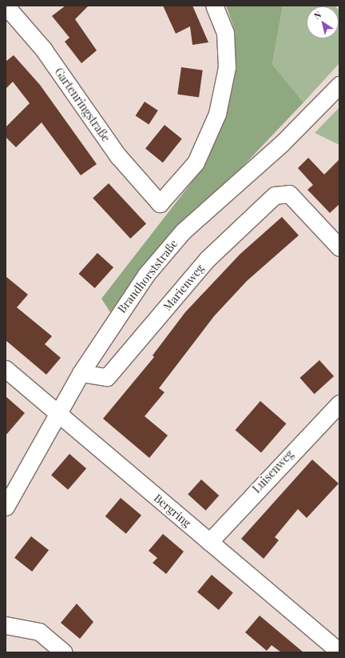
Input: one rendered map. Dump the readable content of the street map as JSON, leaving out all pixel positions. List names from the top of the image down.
{
  "streets": {
    "street": [
      "Gartenringstraße",
      "Brandhorststraße",
      "Marienweg",
      "Luisenweg",
      "Bergring"
    ]
  },
  "crossings": [
    ["Brandhorststraße", "Marienweg"],
    ["Brandhorststraße", "Bergring"],
    ["Luisenweg", "Bergring"]
  ],
  "north": "top left"
}
